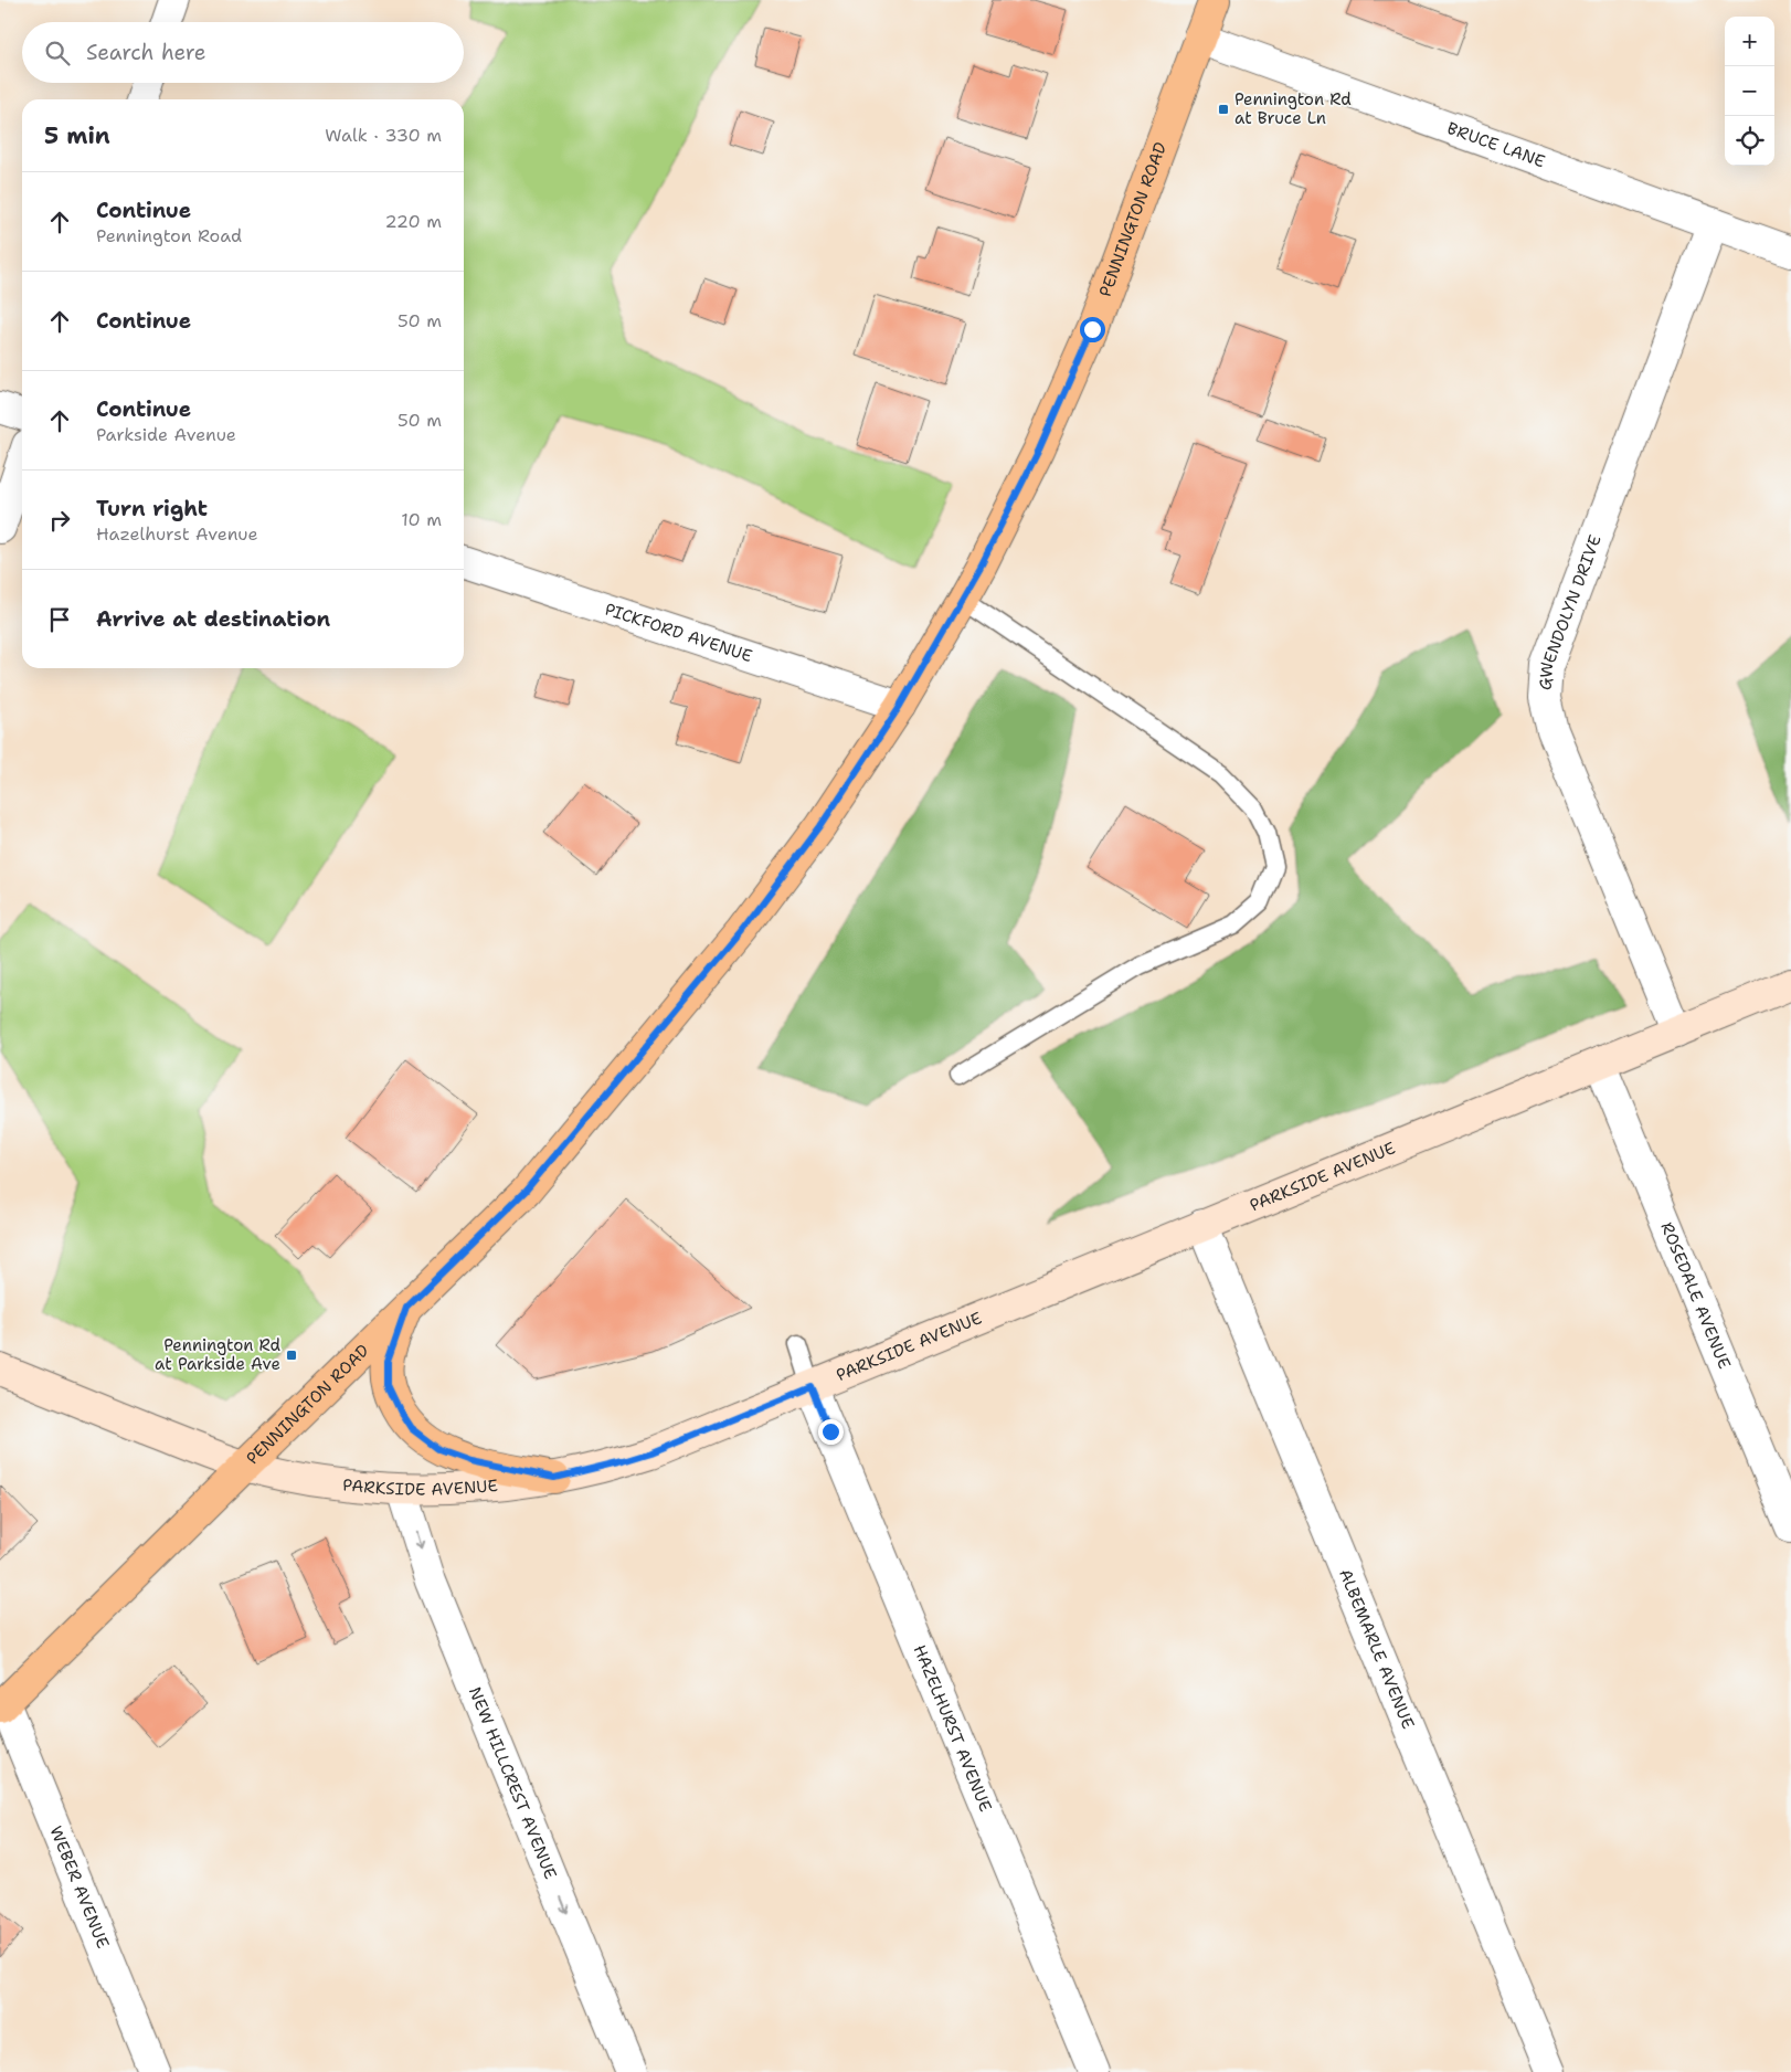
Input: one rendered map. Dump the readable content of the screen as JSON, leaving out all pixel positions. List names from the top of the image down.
{
  "streets": {
    "main road": ["PENNINGTON ROAD", "PARKSIDE AVENUE"],
    "street": [
      "BRUCE LANE",
      "GWENDOLYN DRIVE",
      "PICKFORD AVENUE",
      "ROSEDALE AVENUE",
      "ALBEMARLE AVENUE",
      "HAZELHURST AVENUE",
      "NEW HILLCREST AVENUE",
      "WEBER AVENUE"
    ]
  },
  "crossings": [
    ["BRUCE LANE", "PENNINGTON ROAD"],
    ["BRUCE LANE", "GWENDOLYN DRIVE"],
    ["PENNINGTON ROAD", "PICKFORD AVENUE"],
    ["PENNINGTON ROAD", "PARKSIDE AVENUE"],
    ["PENNINGTON ROAD", "WEBER AVENUE"],
    ["GWENDOLYN DRIVE", "PARKSIDE AVENUE"],
    ["PARKSIDE AVENUE", "ROSEDALE AVENUE"],
    ["PARKSIDE AVENUE", "ALBEMARLE AVENUE"],
    ["PARKSIDE AVENUE", "HAZELHURST AVENUE"],
    ["PARKSIDE AVENUE", "NEW HILLCREST AVENUE"]
  ],
  "one_way": ["NEW HILLCREST AVENUE"],
  "places": {
    "transit": ["Pennington Rd at Bruce Ln", "Pennington Rd at Parkside Ave"]
  },
  "page": {
    "map_buttons": ["+", "−"],
    "search": "Search here",
    "heading": ["5 min", "Walk · 330 m"],
    "list": [
      ["Continue", "Pennington Road", "220 m"],
      ["Continue", "50 m"],
      ["Continue", "Parkside Avenue", "50 m"],
      ["Turn right", "Hazelhurst Avenue", "10 m"],
      "Arrive at destination"
    ]
  }
}
